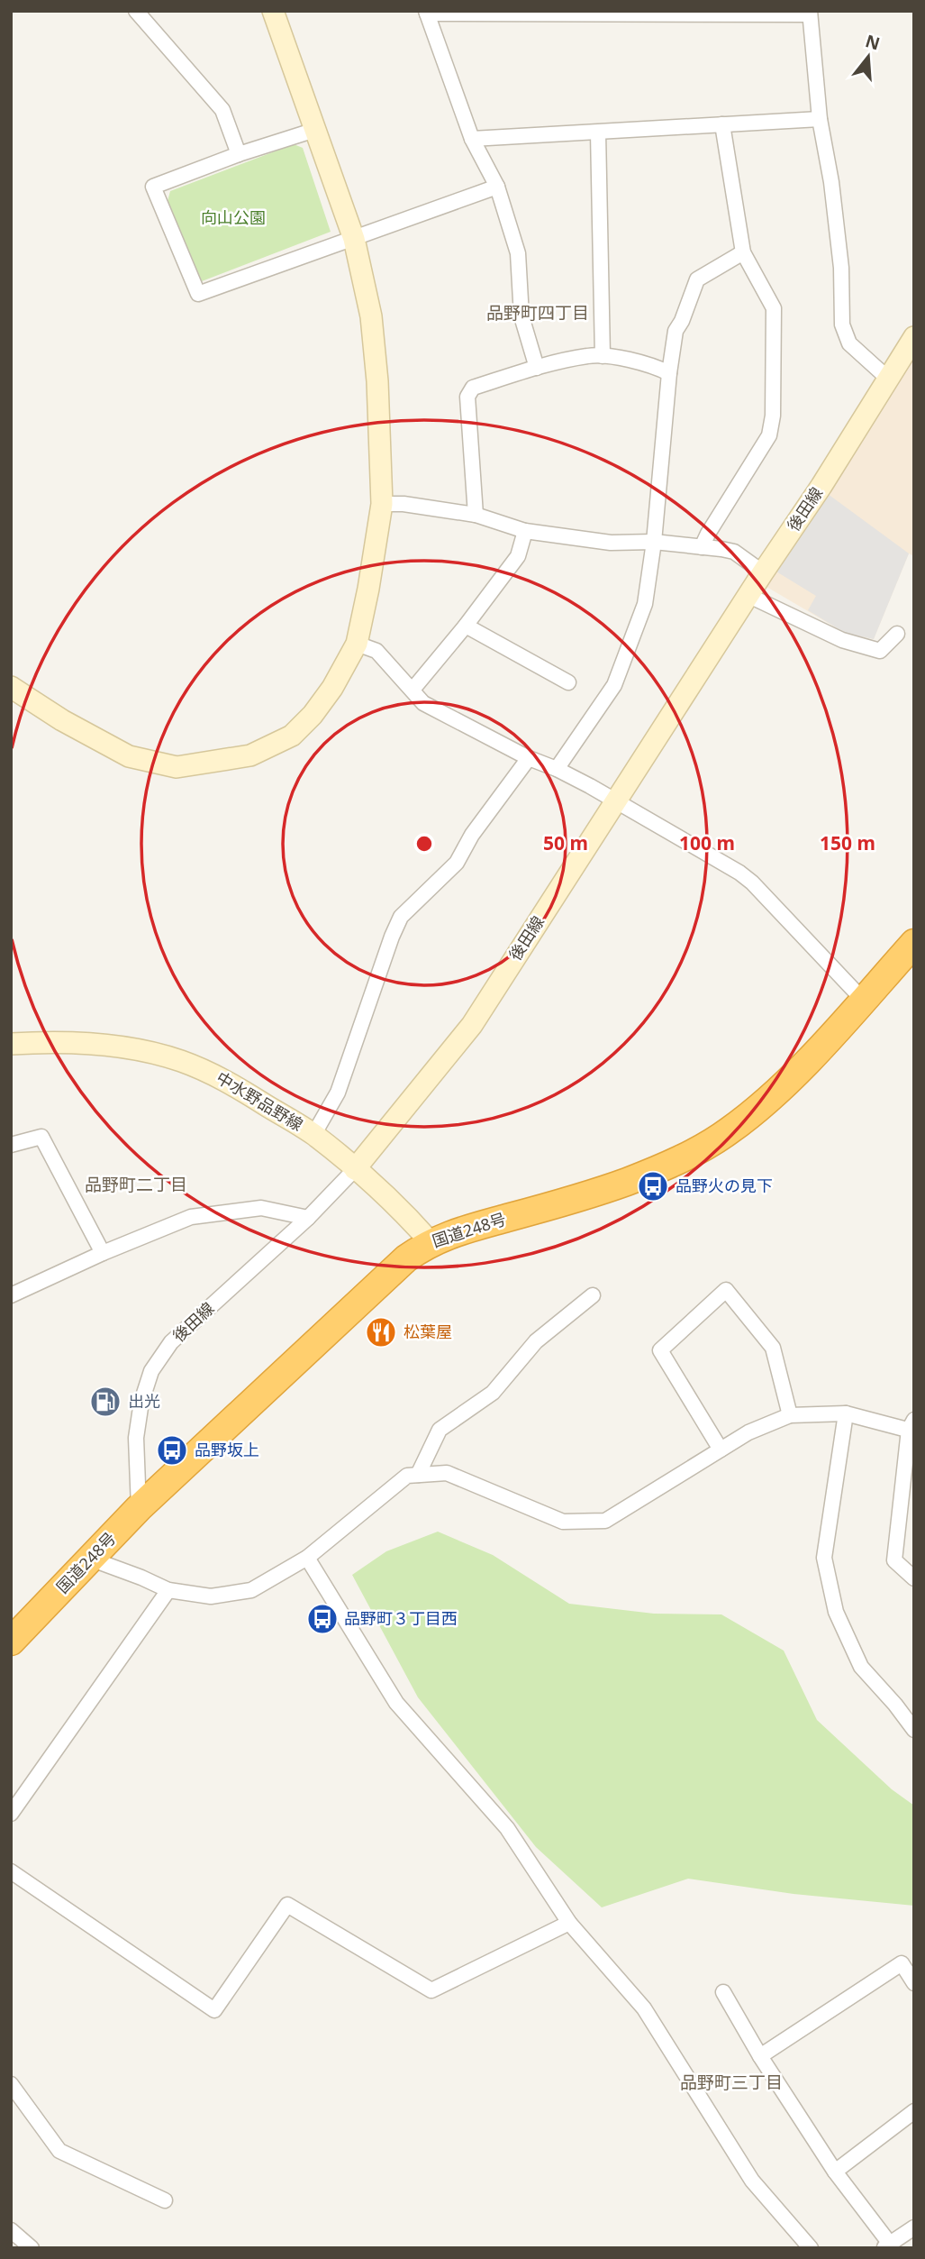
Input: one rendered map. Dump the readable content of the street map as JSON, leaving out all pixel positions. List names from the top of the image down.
{
  "streets": {
    "highway": ["国道248号"],
    "street": ["後田線", "中水野品野線"]
  },
  "crossings": [
    ["後田線", "中水野品野線"],
    ["後田線", "国道248号"],
    ["中水野品野線", "国道248号"]
  ],
  "districts": ["品野町四丁目", "品野町二丁目", "品野町三丁目"],
  "parks": ["向山公園"],
  "places": {
    "bus stop": ["品野火の見下", "品野坂上", "品野町３丁目西"],
    "restaurant": ["松葉屋"],
    "fuel station": ["出光"]
  },
  "north": "top",
  "rings": ["50 m", "100 m", "150 m"]
}
